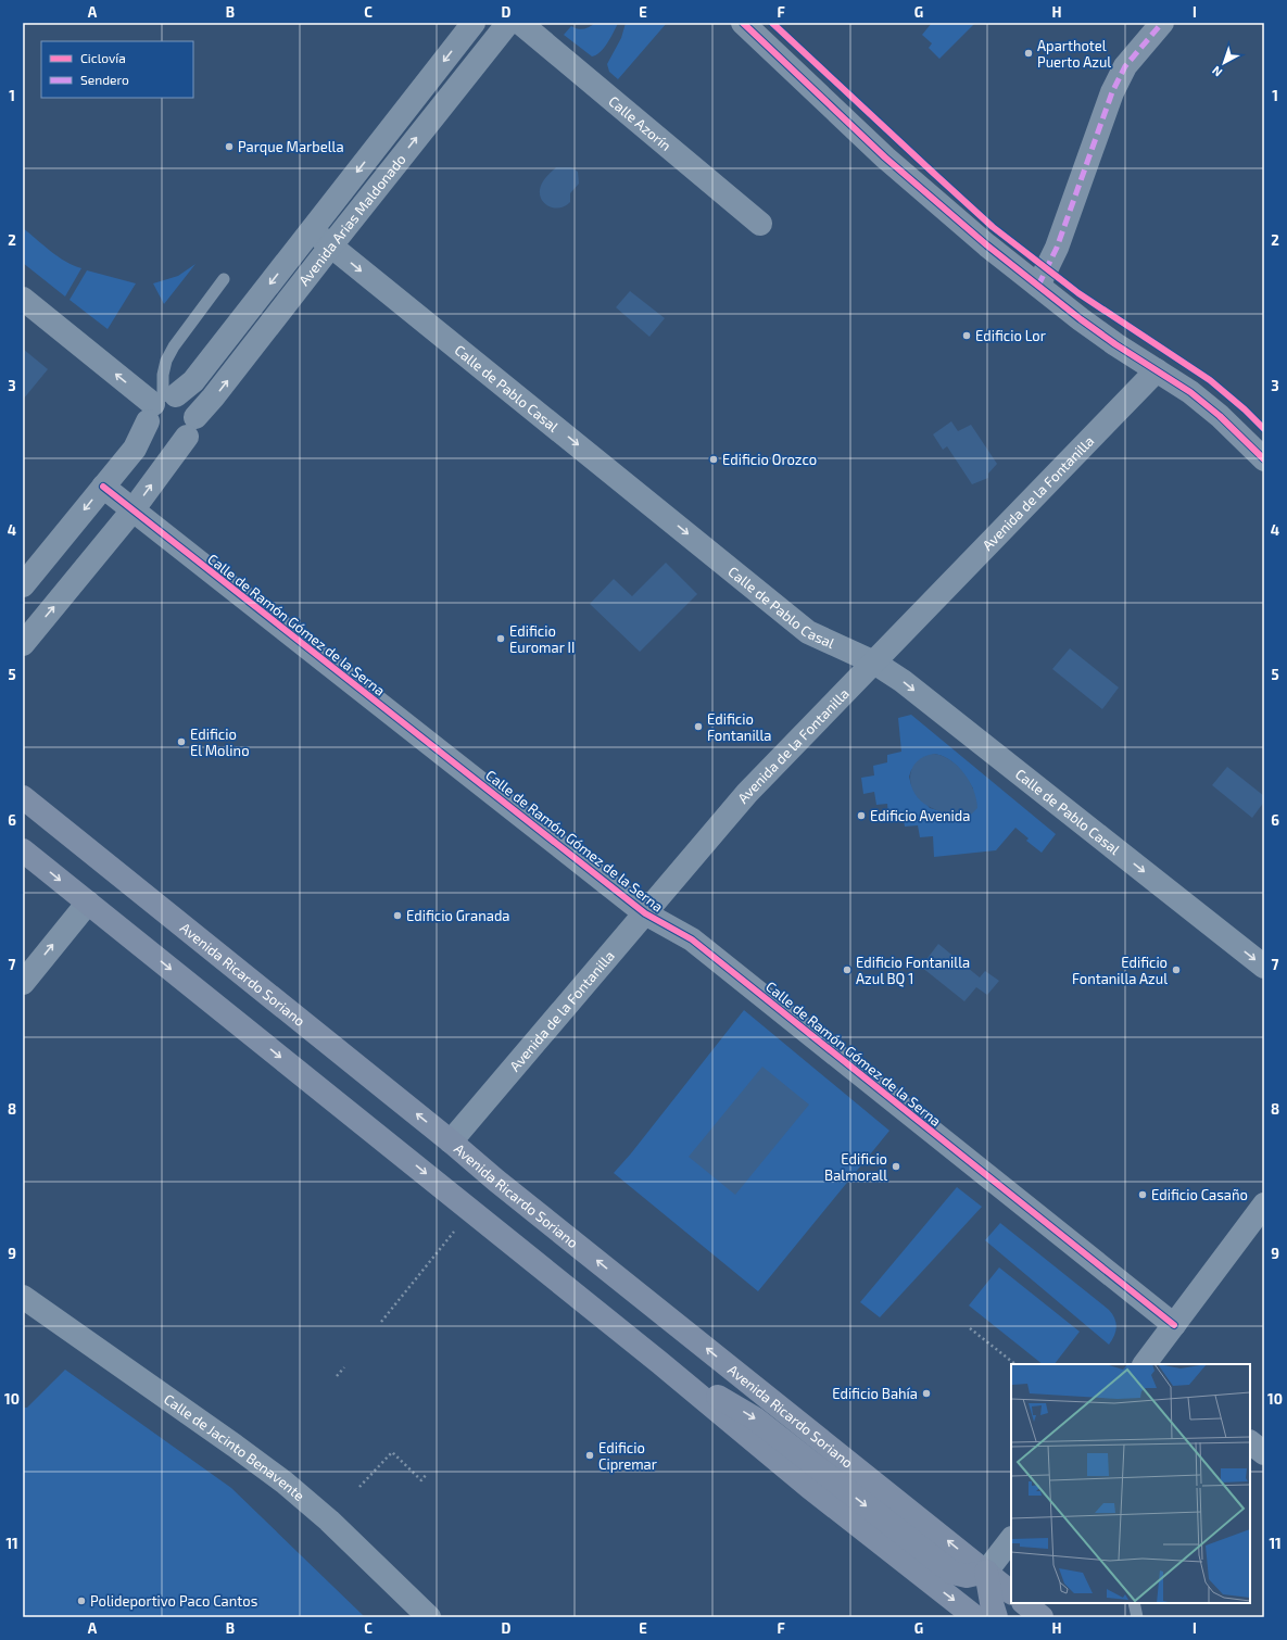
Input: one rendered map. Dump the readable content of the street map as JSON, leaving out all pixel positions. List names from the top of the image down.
{
  "streets": {
    "main road": ["Avenida Ricardo Soriano"],
    "street": [
      "Calle Azorín",
      "Avenida Arias Maldonado",
      "Calle de Pablo Casal",
      "Avenida de la Fontanilla",
      "Calle de Ramón Gómez de la Serna",
      "Calle de Jacinto Benavente"
    ]
  },
  "crossings": [
    ["Calle Azorín", "Avenida Arias Maldonado"],
    ["Avenida Arias Maldonado", "Calle de Pablo Casal"],
    ["Avenida Arias Maldonado", "Calle de Ramón Gómez de la Serna"],
    ["Calle de Pablo Casal", "Avenida de la Fontanilla"],
    ["Avenida de la Fontanilla", "Calle de Ramón Gómez de la Serna"],
    ["Avenida de la Fontanilla", "Avenida Ricardo Soriano"]
  ],
  "one_way": ["Calle de Pablo Casal"],
  "places": [
    "Aparthotel Puerto Azul",
    "Parque Marbella",
    "Edificio Lor",
    "Edificio Orozco",
    "Edificio Euromar II",
    "Edificio Fontanilla",
    "Edificio El Molino",
    "Edificio Avenida",
    "Edificio Granada",
    "Edificio Fontanilla Azul BQ 1",
    "Edificio Fontanilla Azul",
    "Edificio Balmorall",
    "Edificio Casaño",
    "Edificio Bahía",
    "Edificio Cipremar",
    "Polideportivo Paco Cantos"
  ],
  "legend": ["Ciclovía", "Sendero"],
  "north": "bottom left",
  "grid": {
    "columns": [
      "A",
      "B",
      "C",
      "D",
      "E",
      "F",
      "G",
      "H",
      "I"
    ],
    "rows": [
      "1",
      "2",
      "3",
      "4",
      "5",
      "6",
      "7",
      "8",
      "9",
      "10",
      "11"
    ]
  }
}
